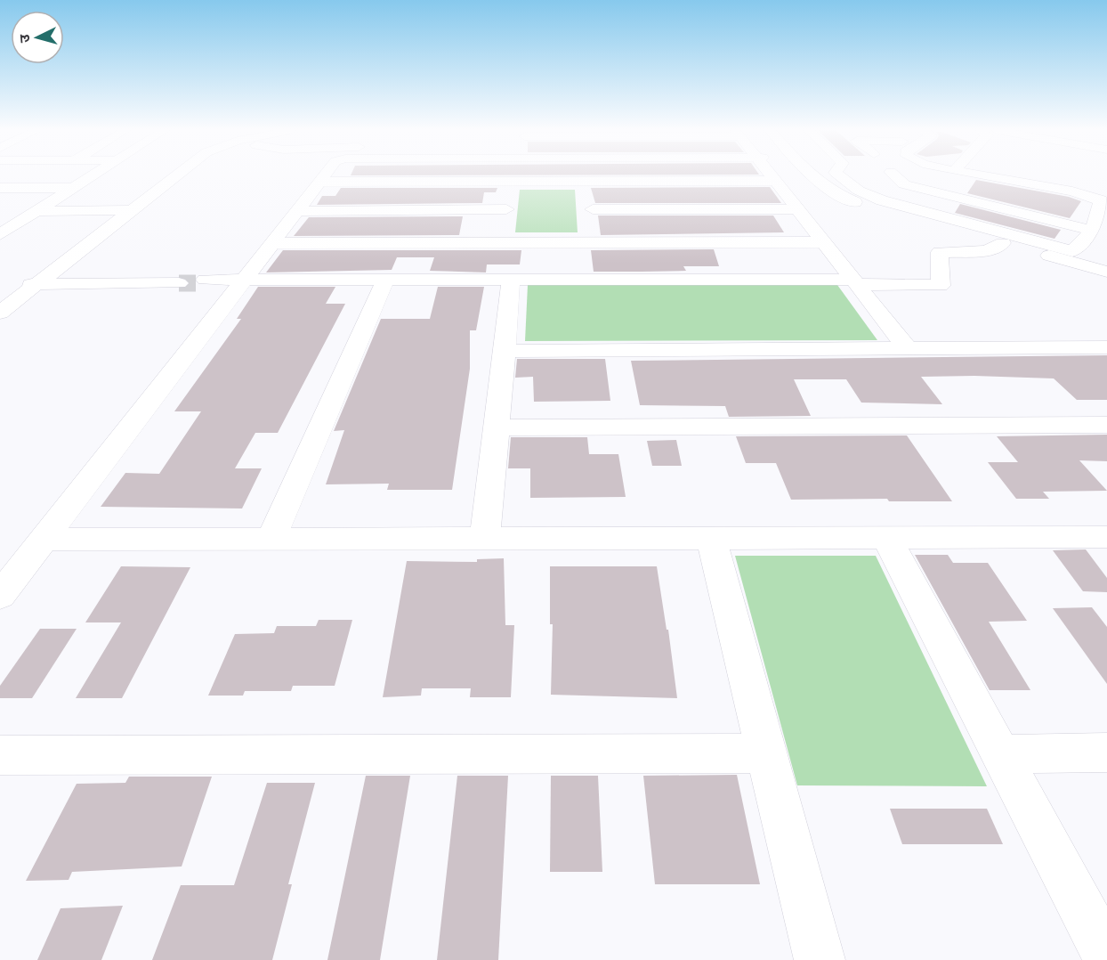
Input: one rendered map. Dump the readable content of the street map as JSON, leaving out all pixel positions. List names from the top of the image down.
{
  "north": "left"
}
